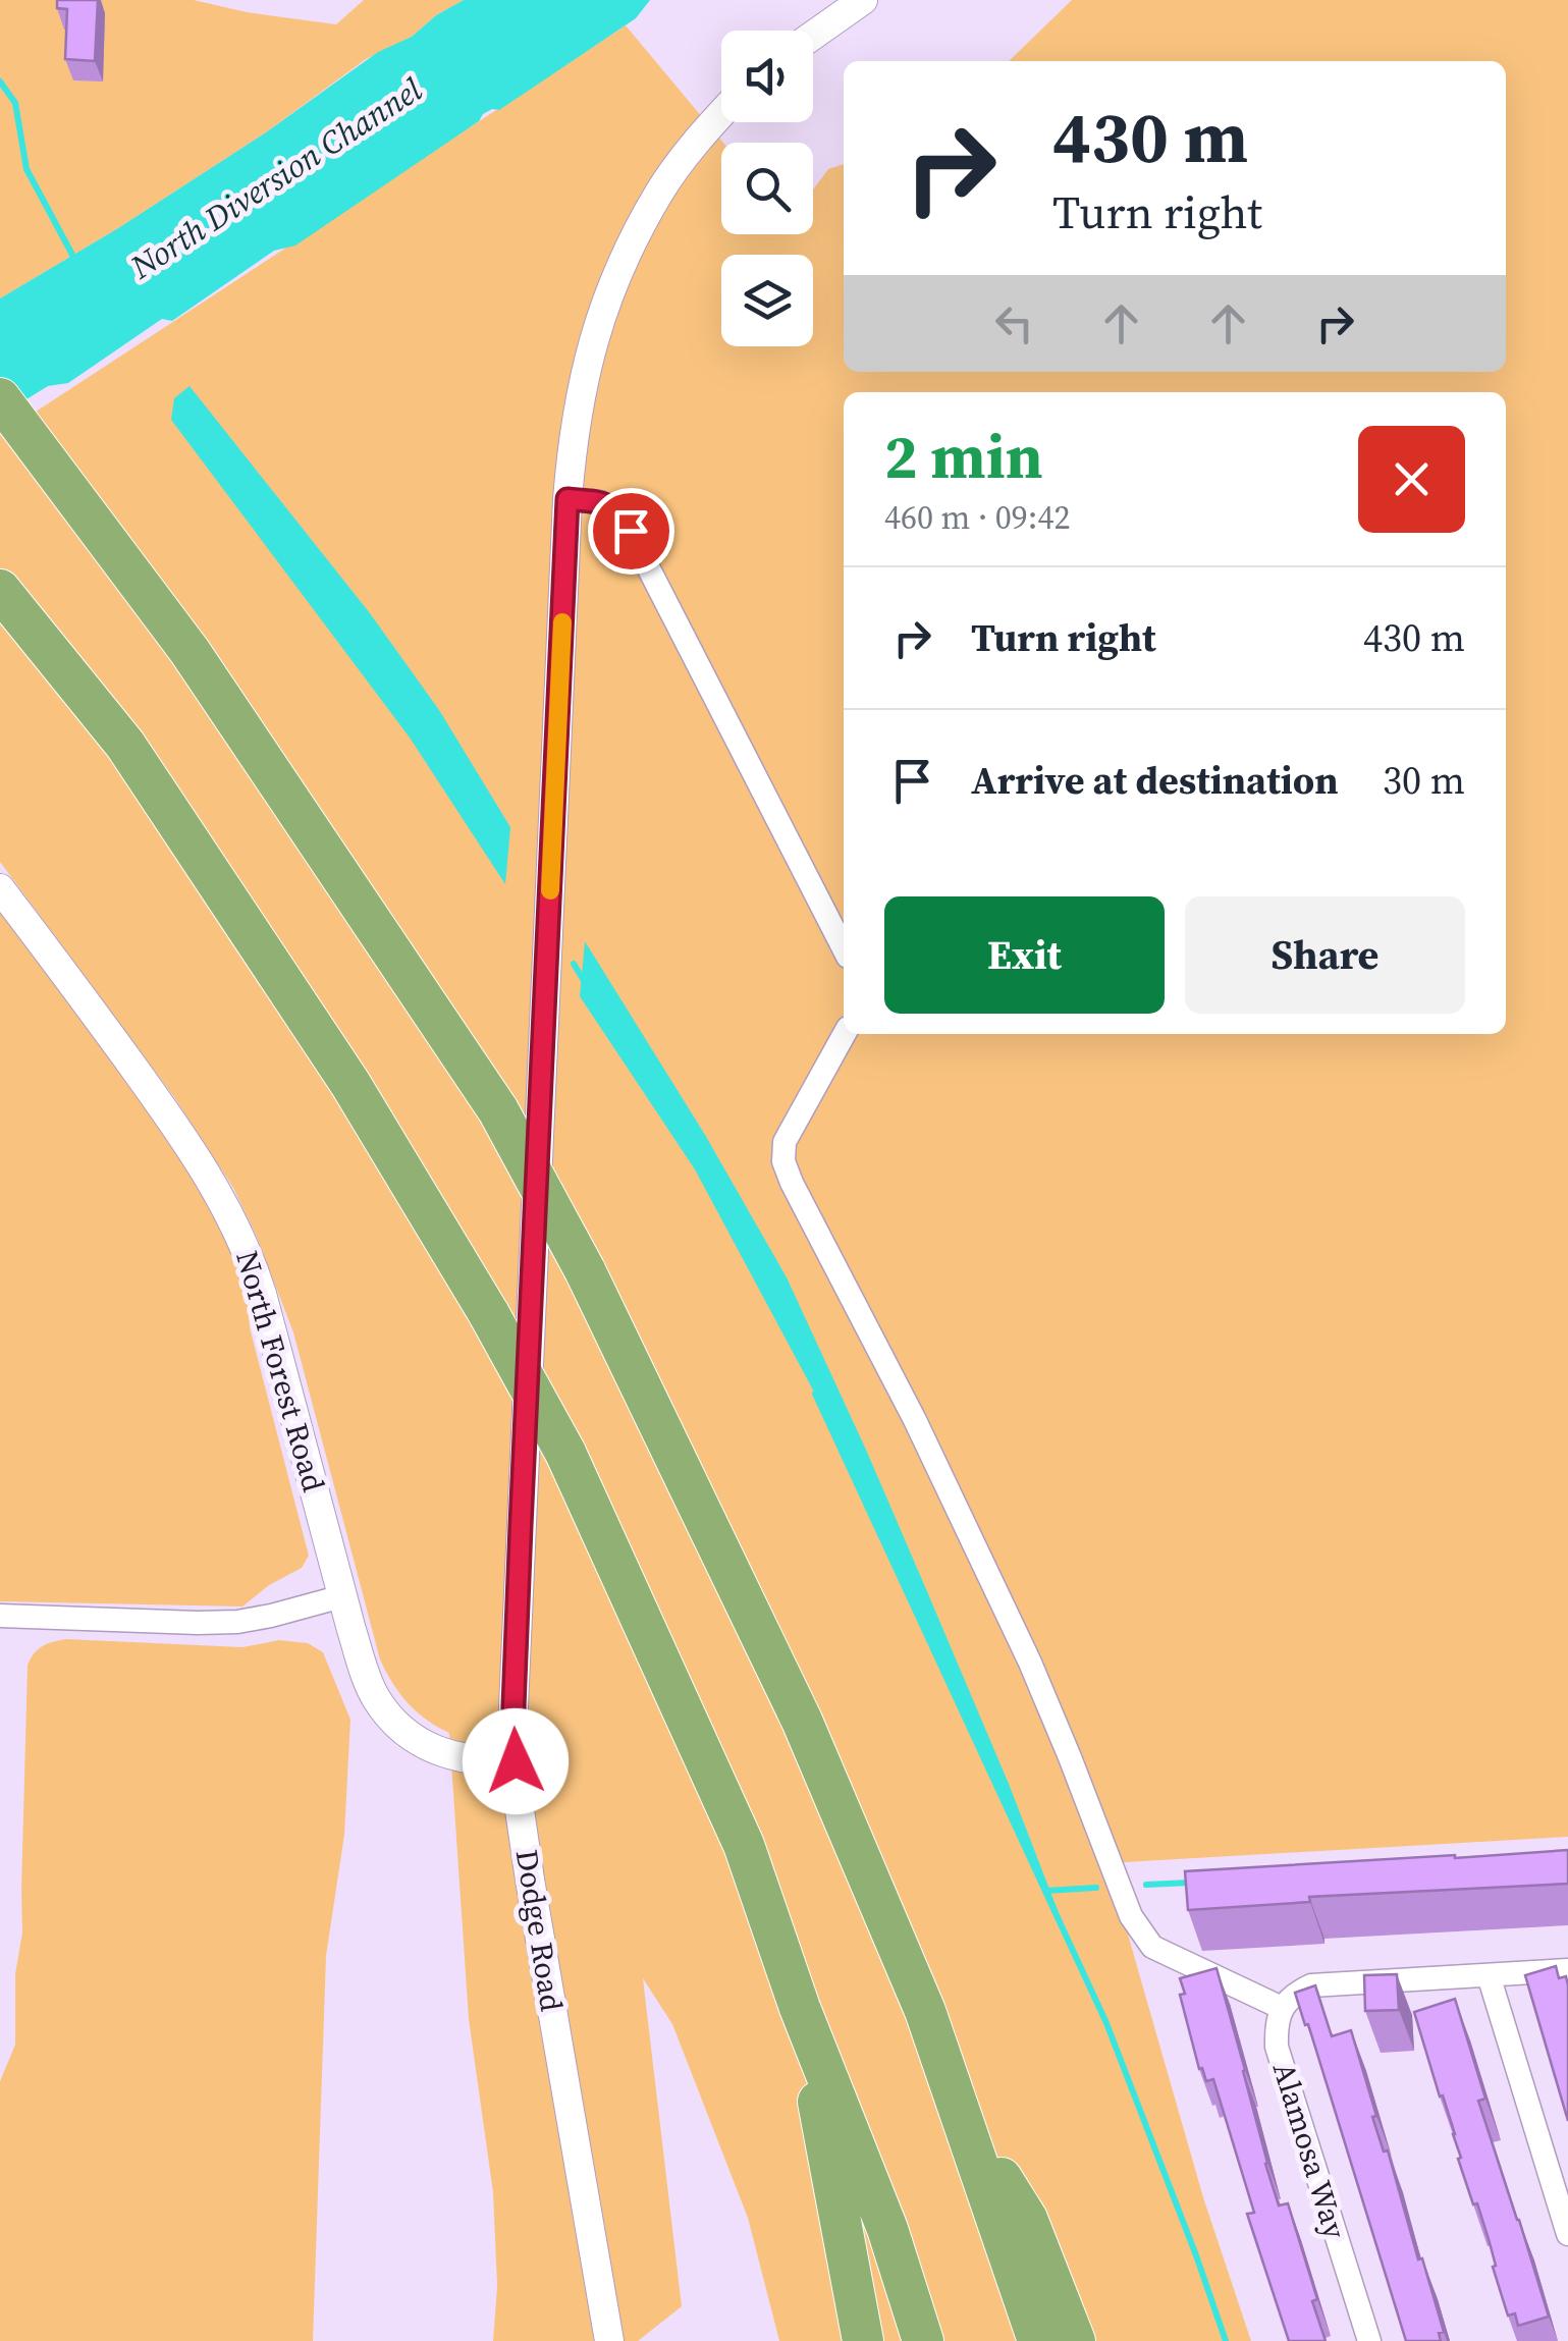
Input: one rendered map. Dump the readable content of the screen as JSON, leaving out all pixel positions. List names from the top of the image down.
{
  "streets": {
    "street": ["North Forest Road", "Dodge Road", "Alamosa Way"]
  },
  "crossings": [
    ["North Forest Road", "Dodge Road"]
  ],
  "water": ["North Diversion Channel"],
  "page": {
    "turn": ["430 m", "Turn right"],
    "heading": ["2 min", "460 m · 09:42"],
    "list": [
      {
        "name": "Turn right",
        "value": "430 m"
      },
      {
        "name": "Arrive at destination",
        "value": "30 m"
      }
    ],
    "buttons": ["Exit", "Share"]
  }
}
